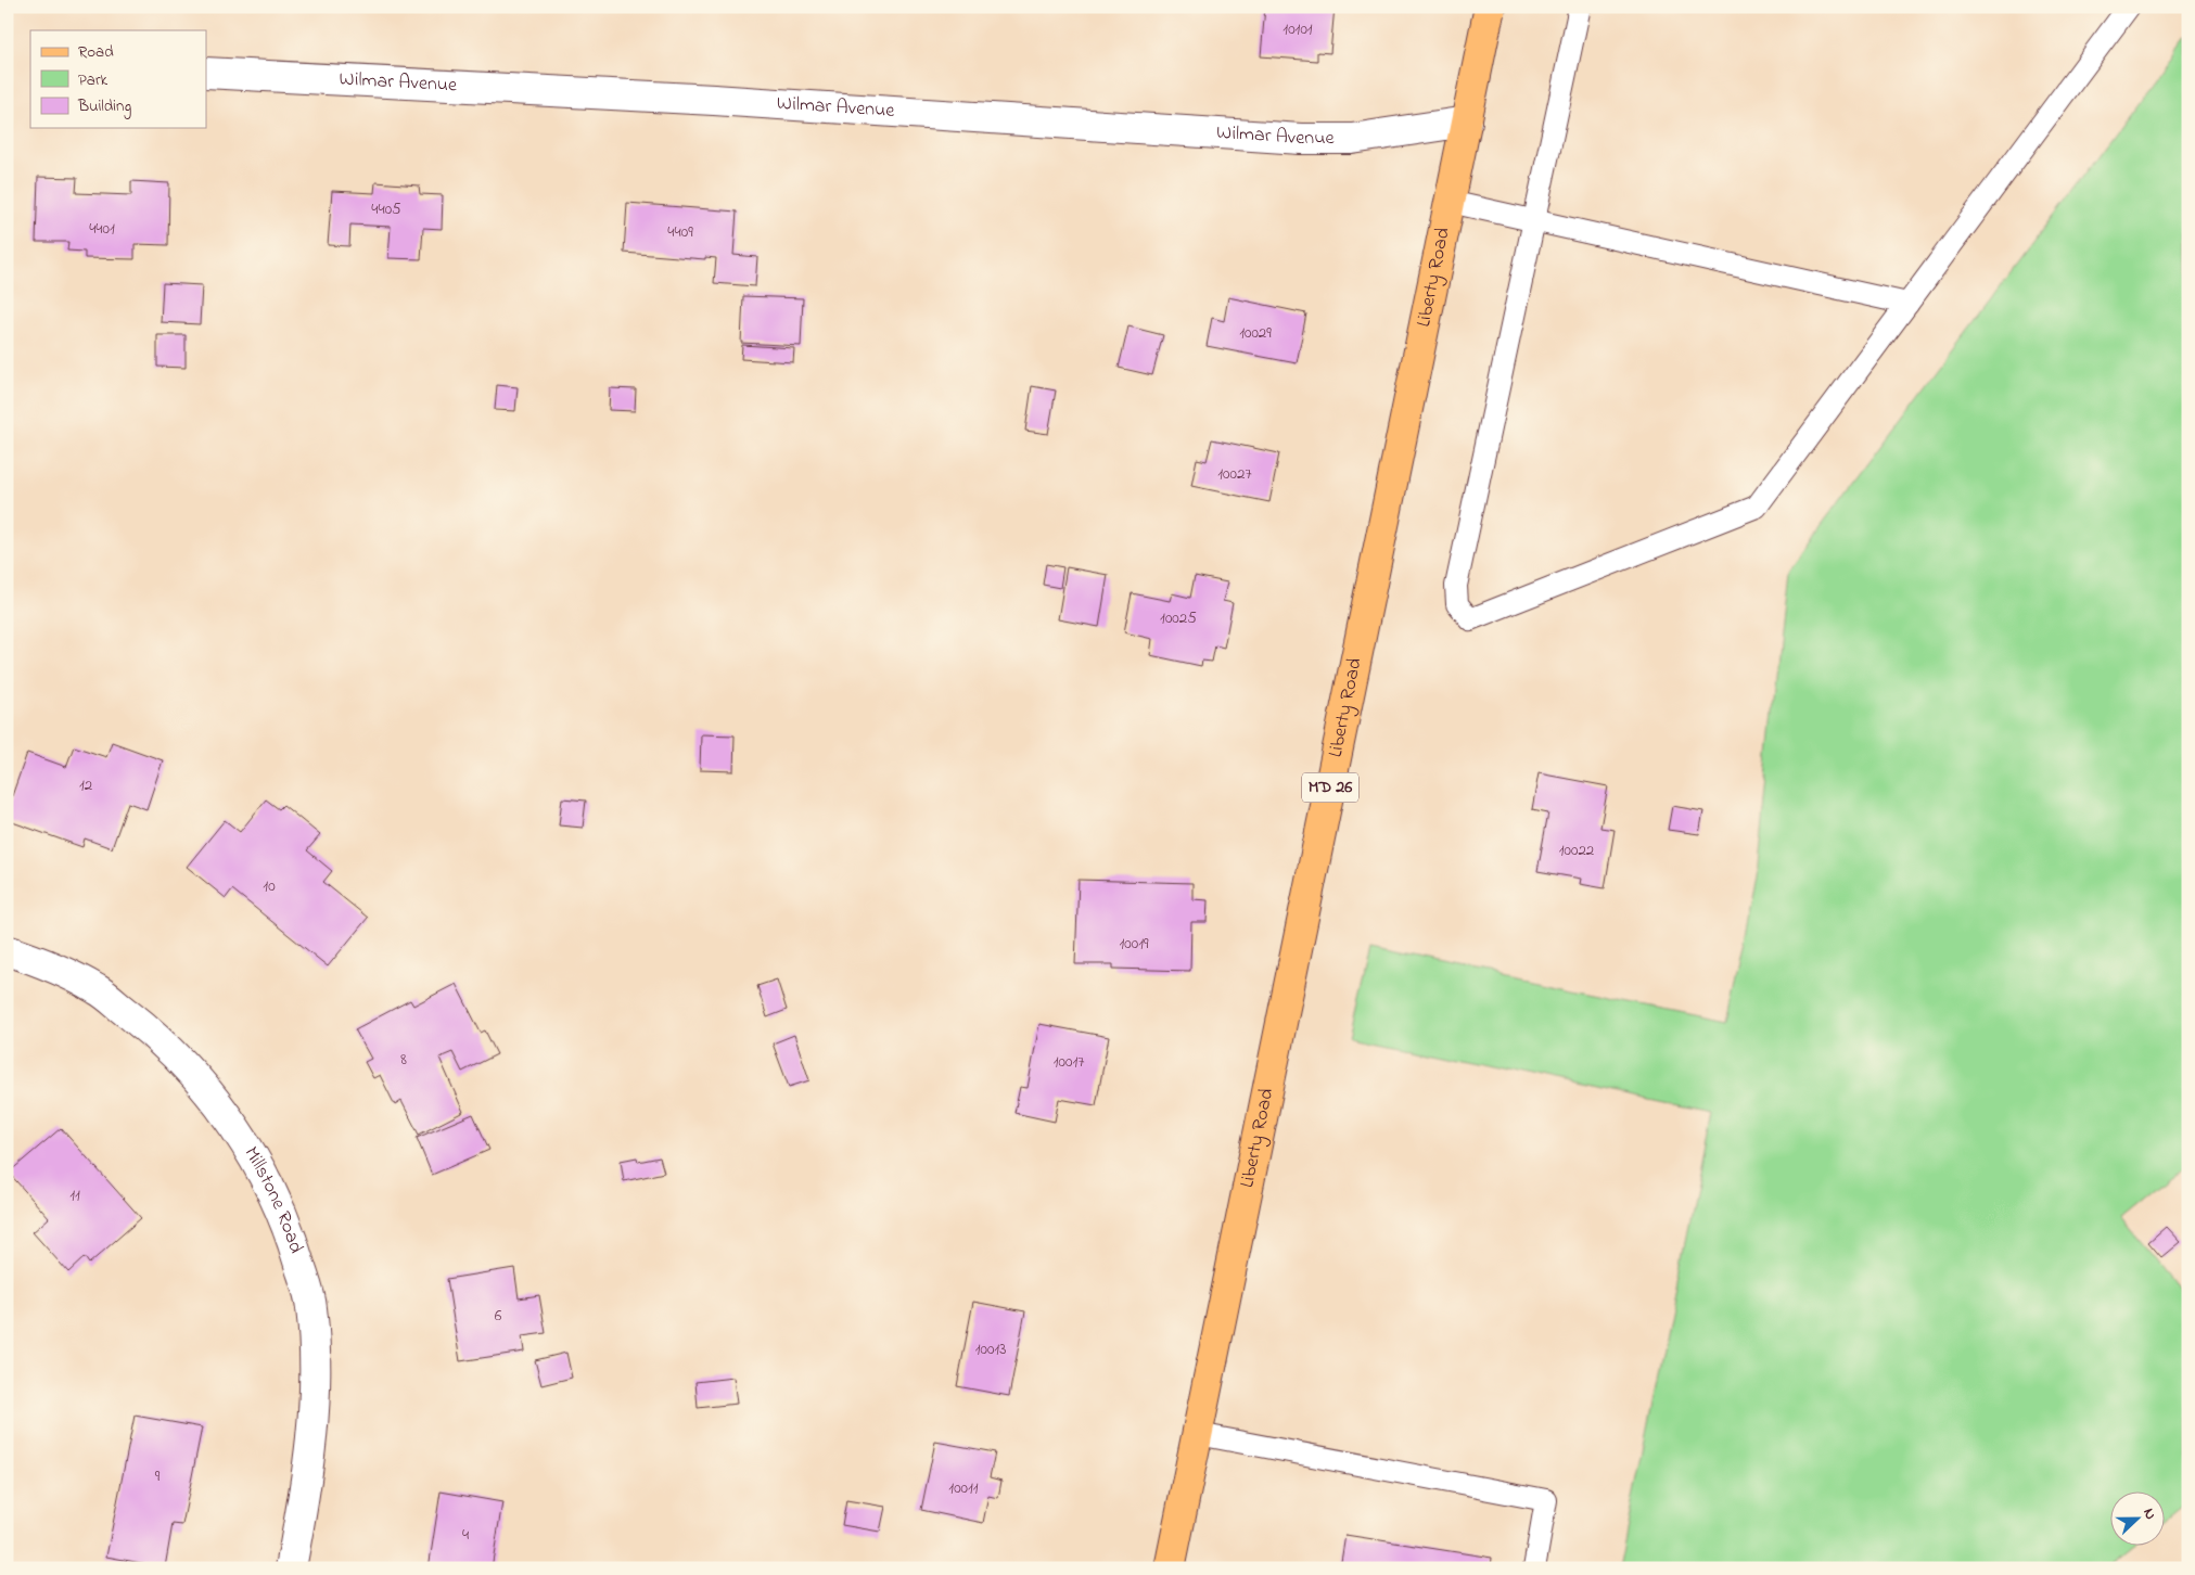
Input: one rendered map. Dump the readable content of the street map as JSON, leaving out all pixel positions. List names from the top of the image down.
{
  "streets": {
    "main road": ["Liberty Road", "MD 26"],
    "street": ["Wilmar Avenue", "Millstone Road"]
  },
  "crossings": [
    ["Wilmar Avenue", "Liberty Road"]
  ],
  "house_numbers": [
    "10101",
    "4405",
    "4401",
    "4409",
    "10029",
    "10027",
    "10025",
    "12",
    "10022",
    "10",
    "10019",
    "8",
    "10017",
    "11",
    "6",
    "10013",
    "9",
    "10011",
    "4"
  ],
  "legend": ["Road", "Park", "Building"],
  "north": "right"
}
